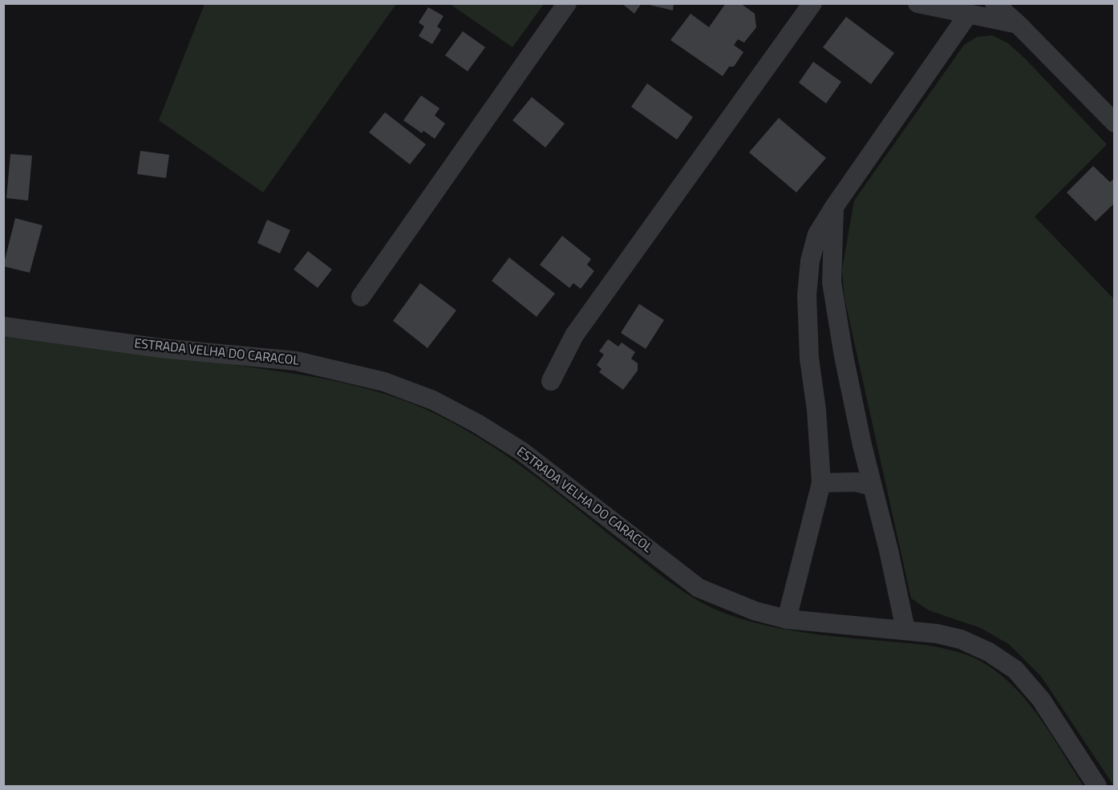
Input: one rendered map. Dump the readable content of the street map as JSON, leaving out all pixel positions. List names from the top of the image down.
{
  "streets": {
    "street": ["ESTRADA VELHA DO CARACOL"]
  }
}
